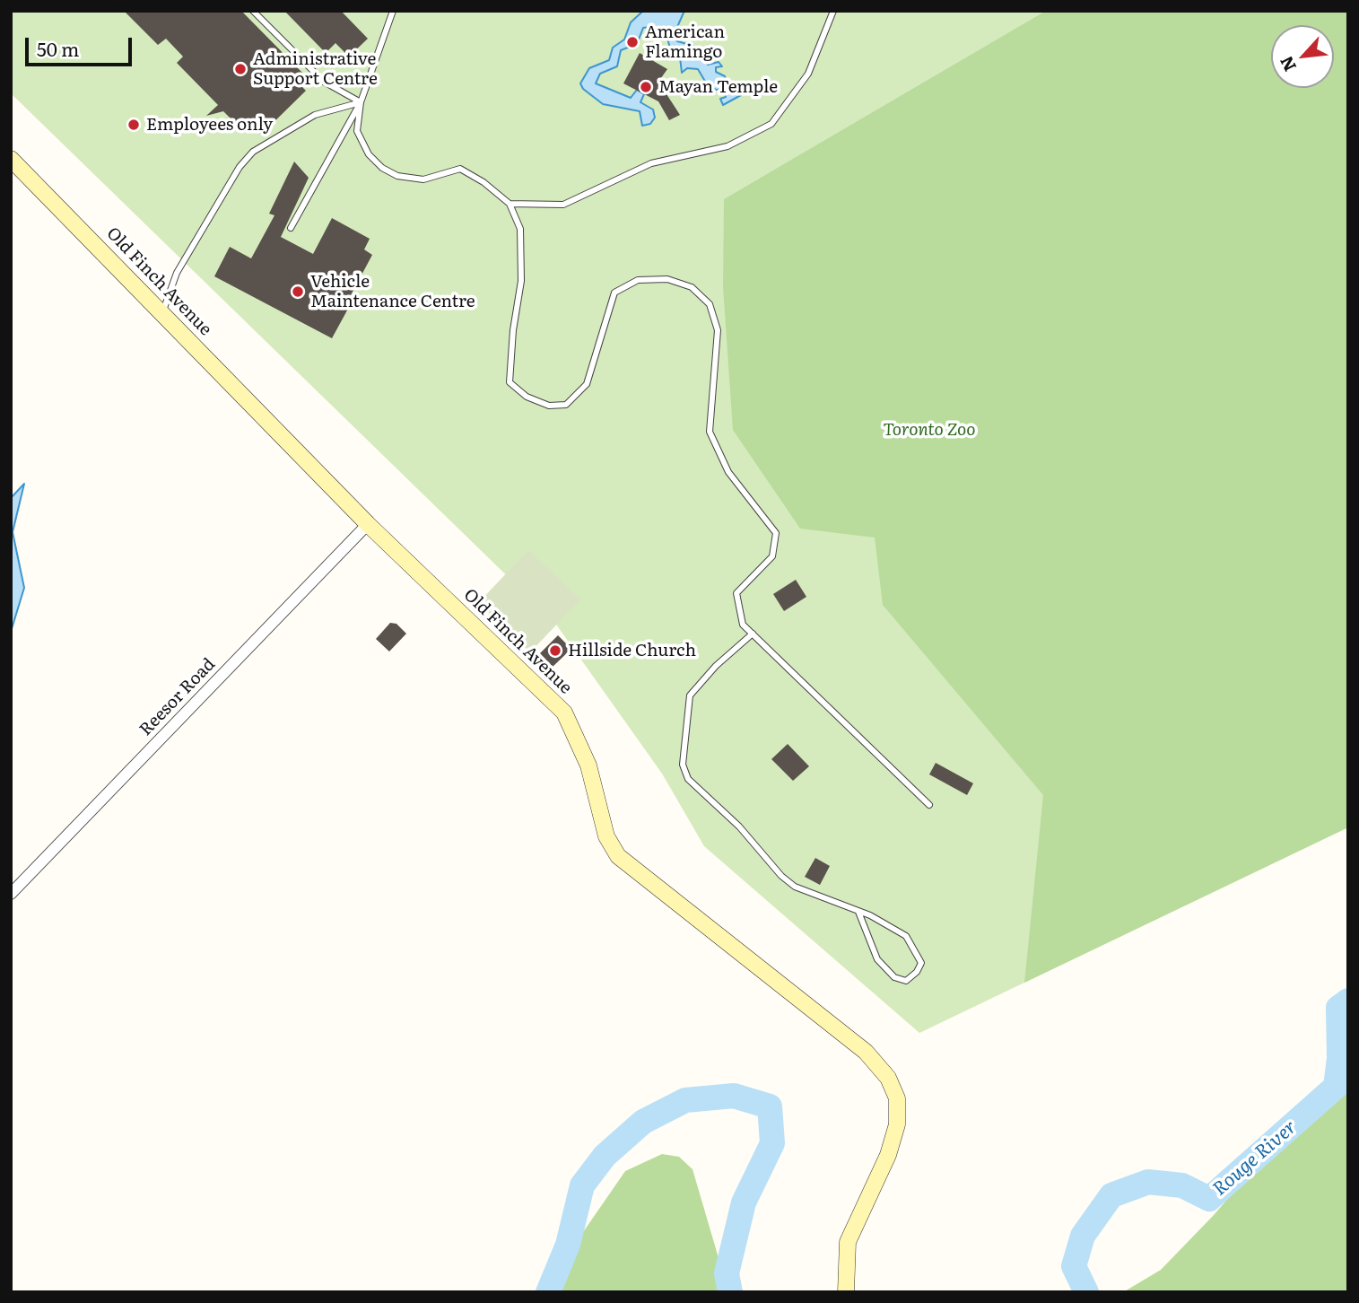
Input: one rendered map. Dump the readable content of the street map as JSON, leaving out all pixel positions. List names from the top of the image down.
{
  "streets": {
    "street": ["Old Finch Avenue", "Reesor Road"]
  },
  "crossings": [
    ["Old Finch Avenue", "Reesor Road"]
  ],
  "water": ["Rouge River"],
  "parks": ["Toronto Zoo"],
  "places": [
    "American Flamingo",
    "Administrative Support Centre",
    "Mayan Temple",
    "Employees only",
    "Vehicle Maintenance Centre",
    "Hillside Church"
  ],
  "scale_bar": "50 m",
  "north": "bottom left"
}
